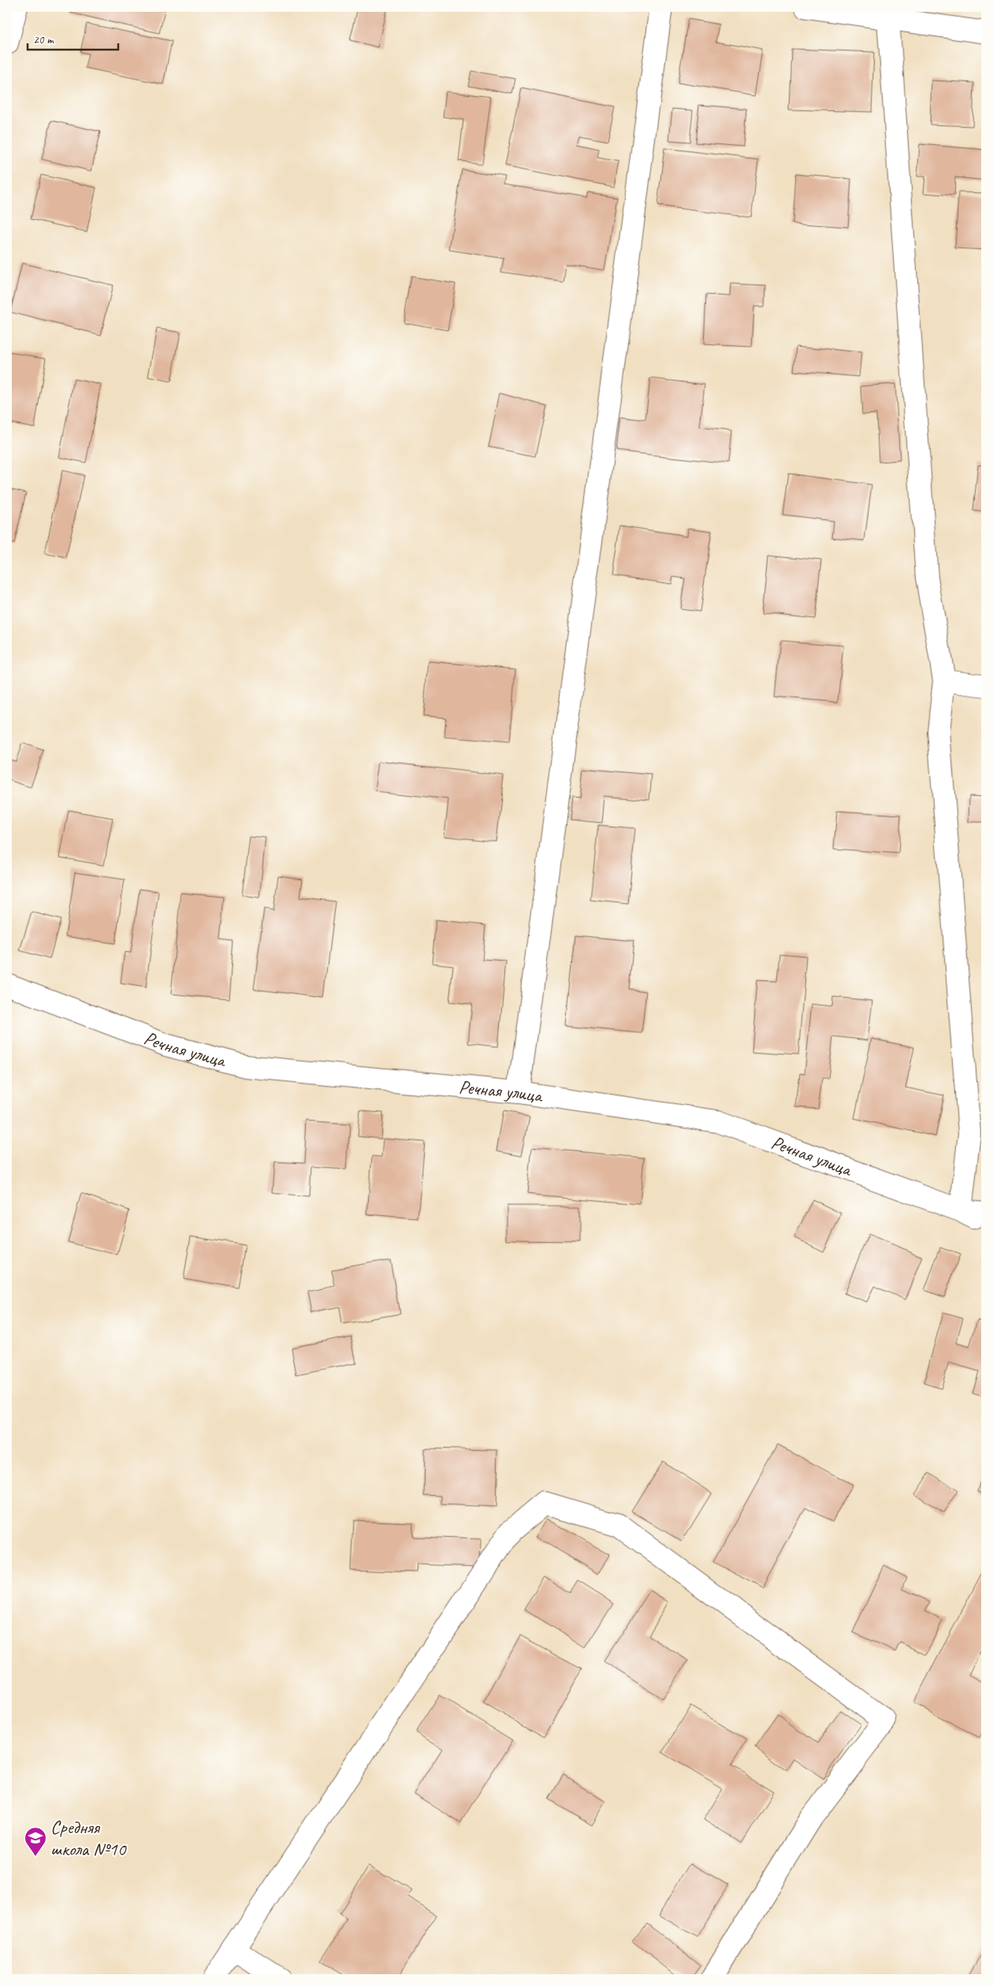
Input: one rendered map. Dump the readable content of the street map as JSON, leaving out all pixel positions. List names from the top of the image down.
{
  "streets": {
    "street": ["Речная улица"]
  },
  "places": {
    "school or university": ["Средняя школа №10"]
  },
  "scale_bar": "20 m"
}
